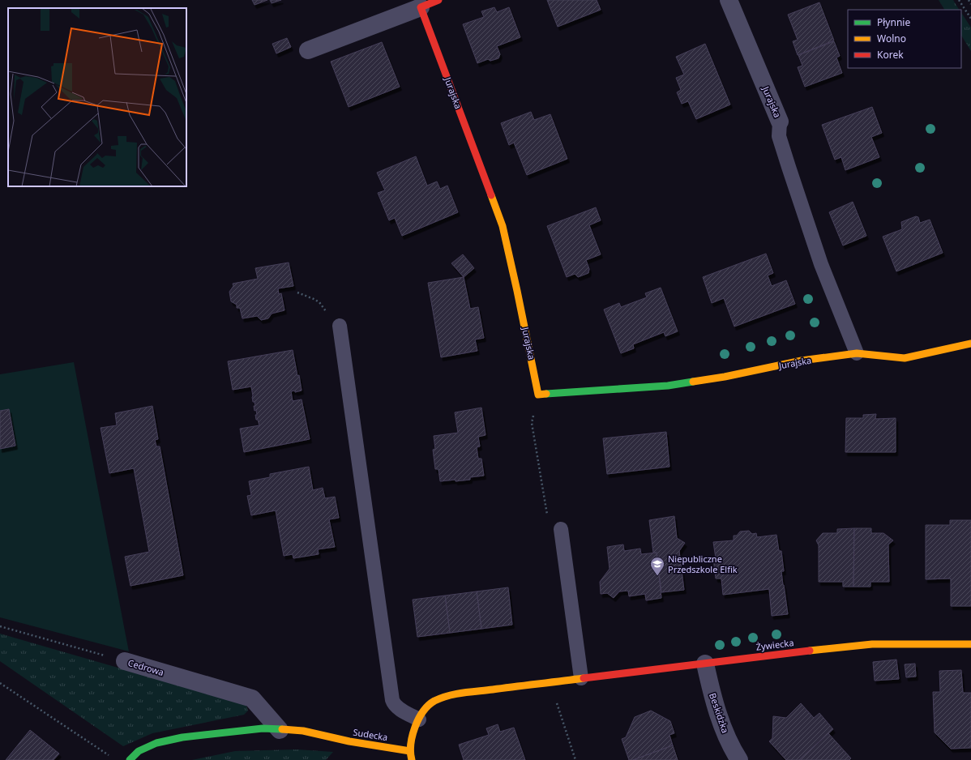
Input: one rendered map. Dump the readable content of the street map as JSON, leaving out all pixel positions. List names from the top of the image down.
{
  "streets": {
    "street": [
      "Jurajska",
      "Żywiecka",
      "Cedrowa",
      "Beskidzka",
      "Sudecka"
    ]
  },
  "crossings": [
    ["Żywiecka", "Beskidzka"],
    ["Cedrowa", "Sudecka"]
  ],
  "places": {
    "school or university": ["Niepubliczne Przedszkole Elfik"]
  },
  "legend": ["Płynnie", "Wolno", "Korek"]
}
